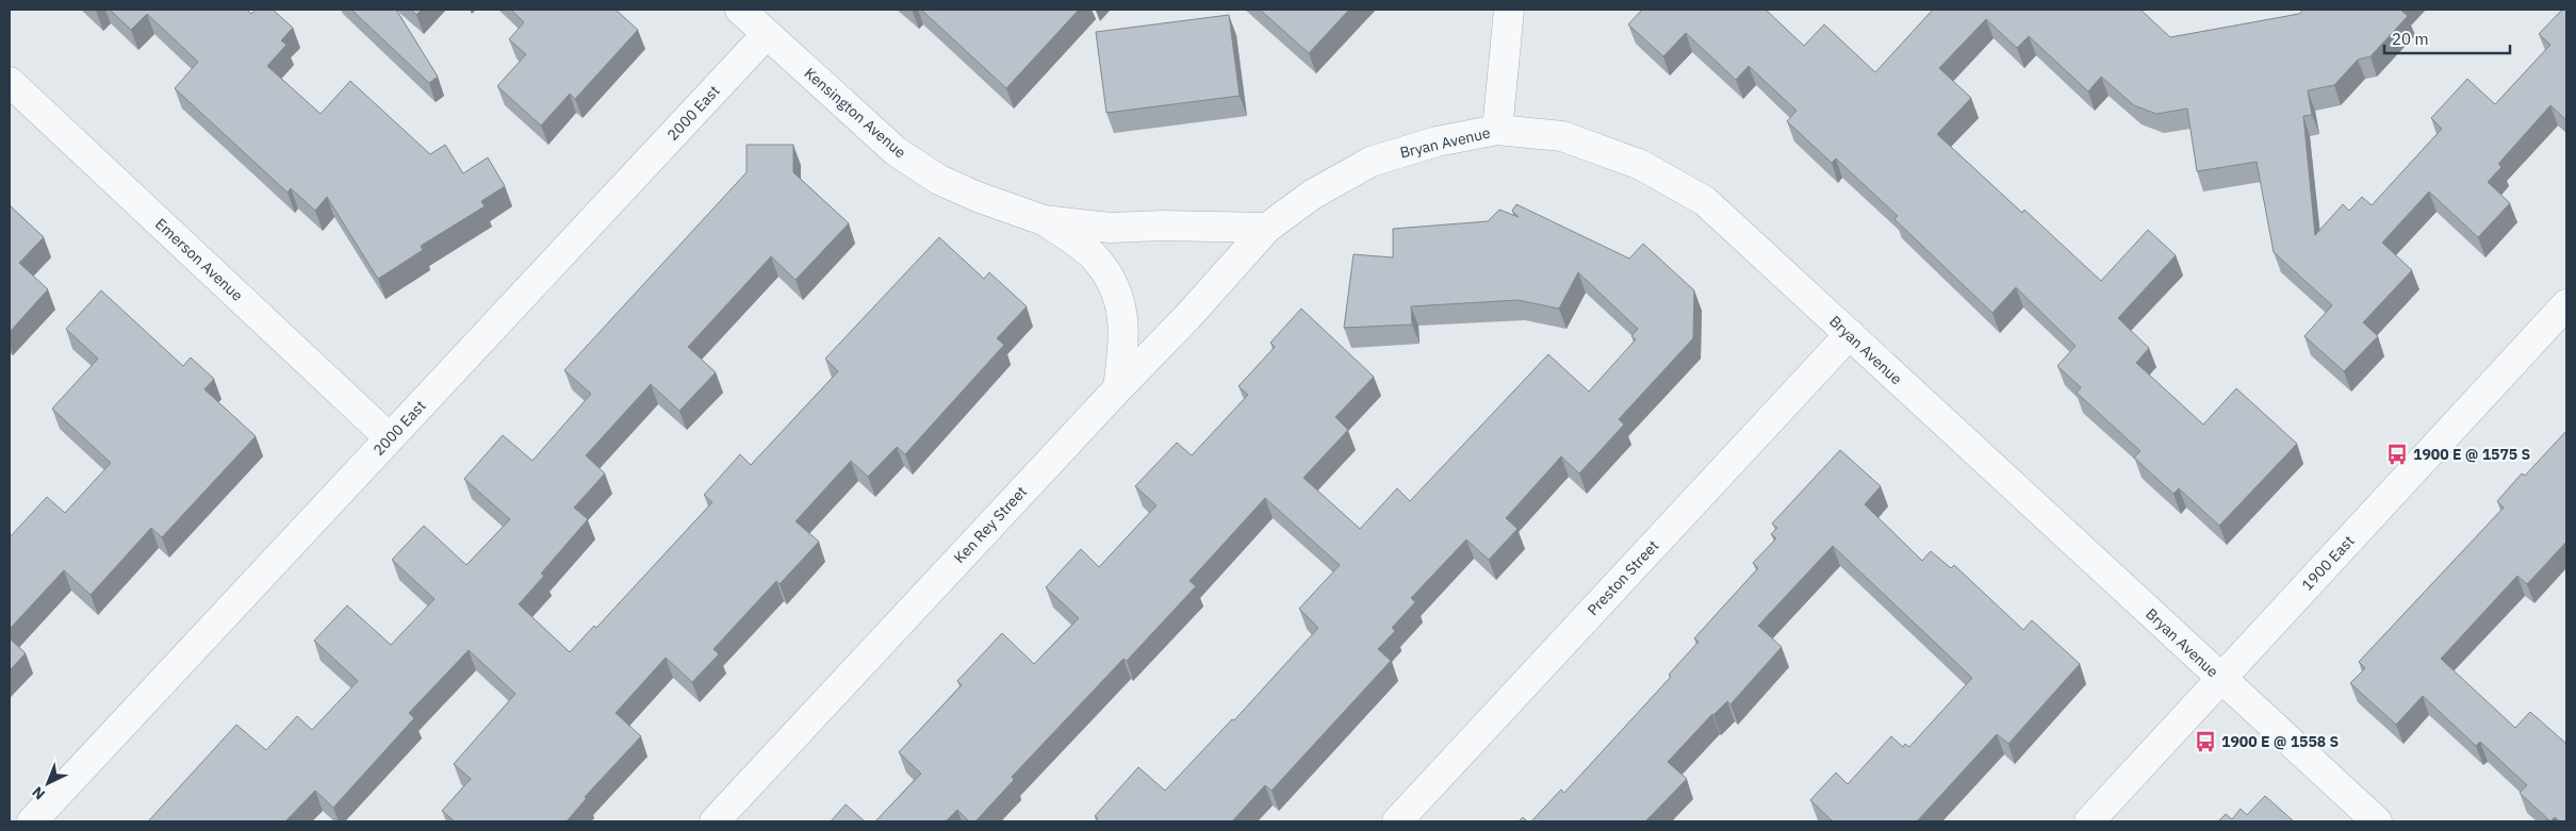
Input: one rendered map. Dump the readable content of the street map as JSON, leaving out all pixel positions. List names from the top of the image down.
{
  "streets": {
    "street": [
      "2000 East",
      "Kensington Avenue",
      "Bryan Avenue",
      "Emerson Avenue",
      "Ken Rey Street",
      "1900 East",
      "Preston Street"
    ]
  },
  "crossings": [
    ["2000 East", "Kensington Avenue"],
    ["2000 East", "Emerson Avenue"],
    ["Kensington Avenue", "Bryan Avenue"],
    ["Kensington Avenue", "Ken Rey Street"],
    ["Bryan Avenue", "Ken Rey Street"],
    ["Bryan Avenue", "1900 East"],
    ["Bryan Avenue", "Preston Street"]
  ],
  "places": {
    "bus stop": ["1900 E @ 1575 S", "1900 E @ 1558 S"]
  },
  "scale_bar": "20 m",
  "north": "bottom left"
}
